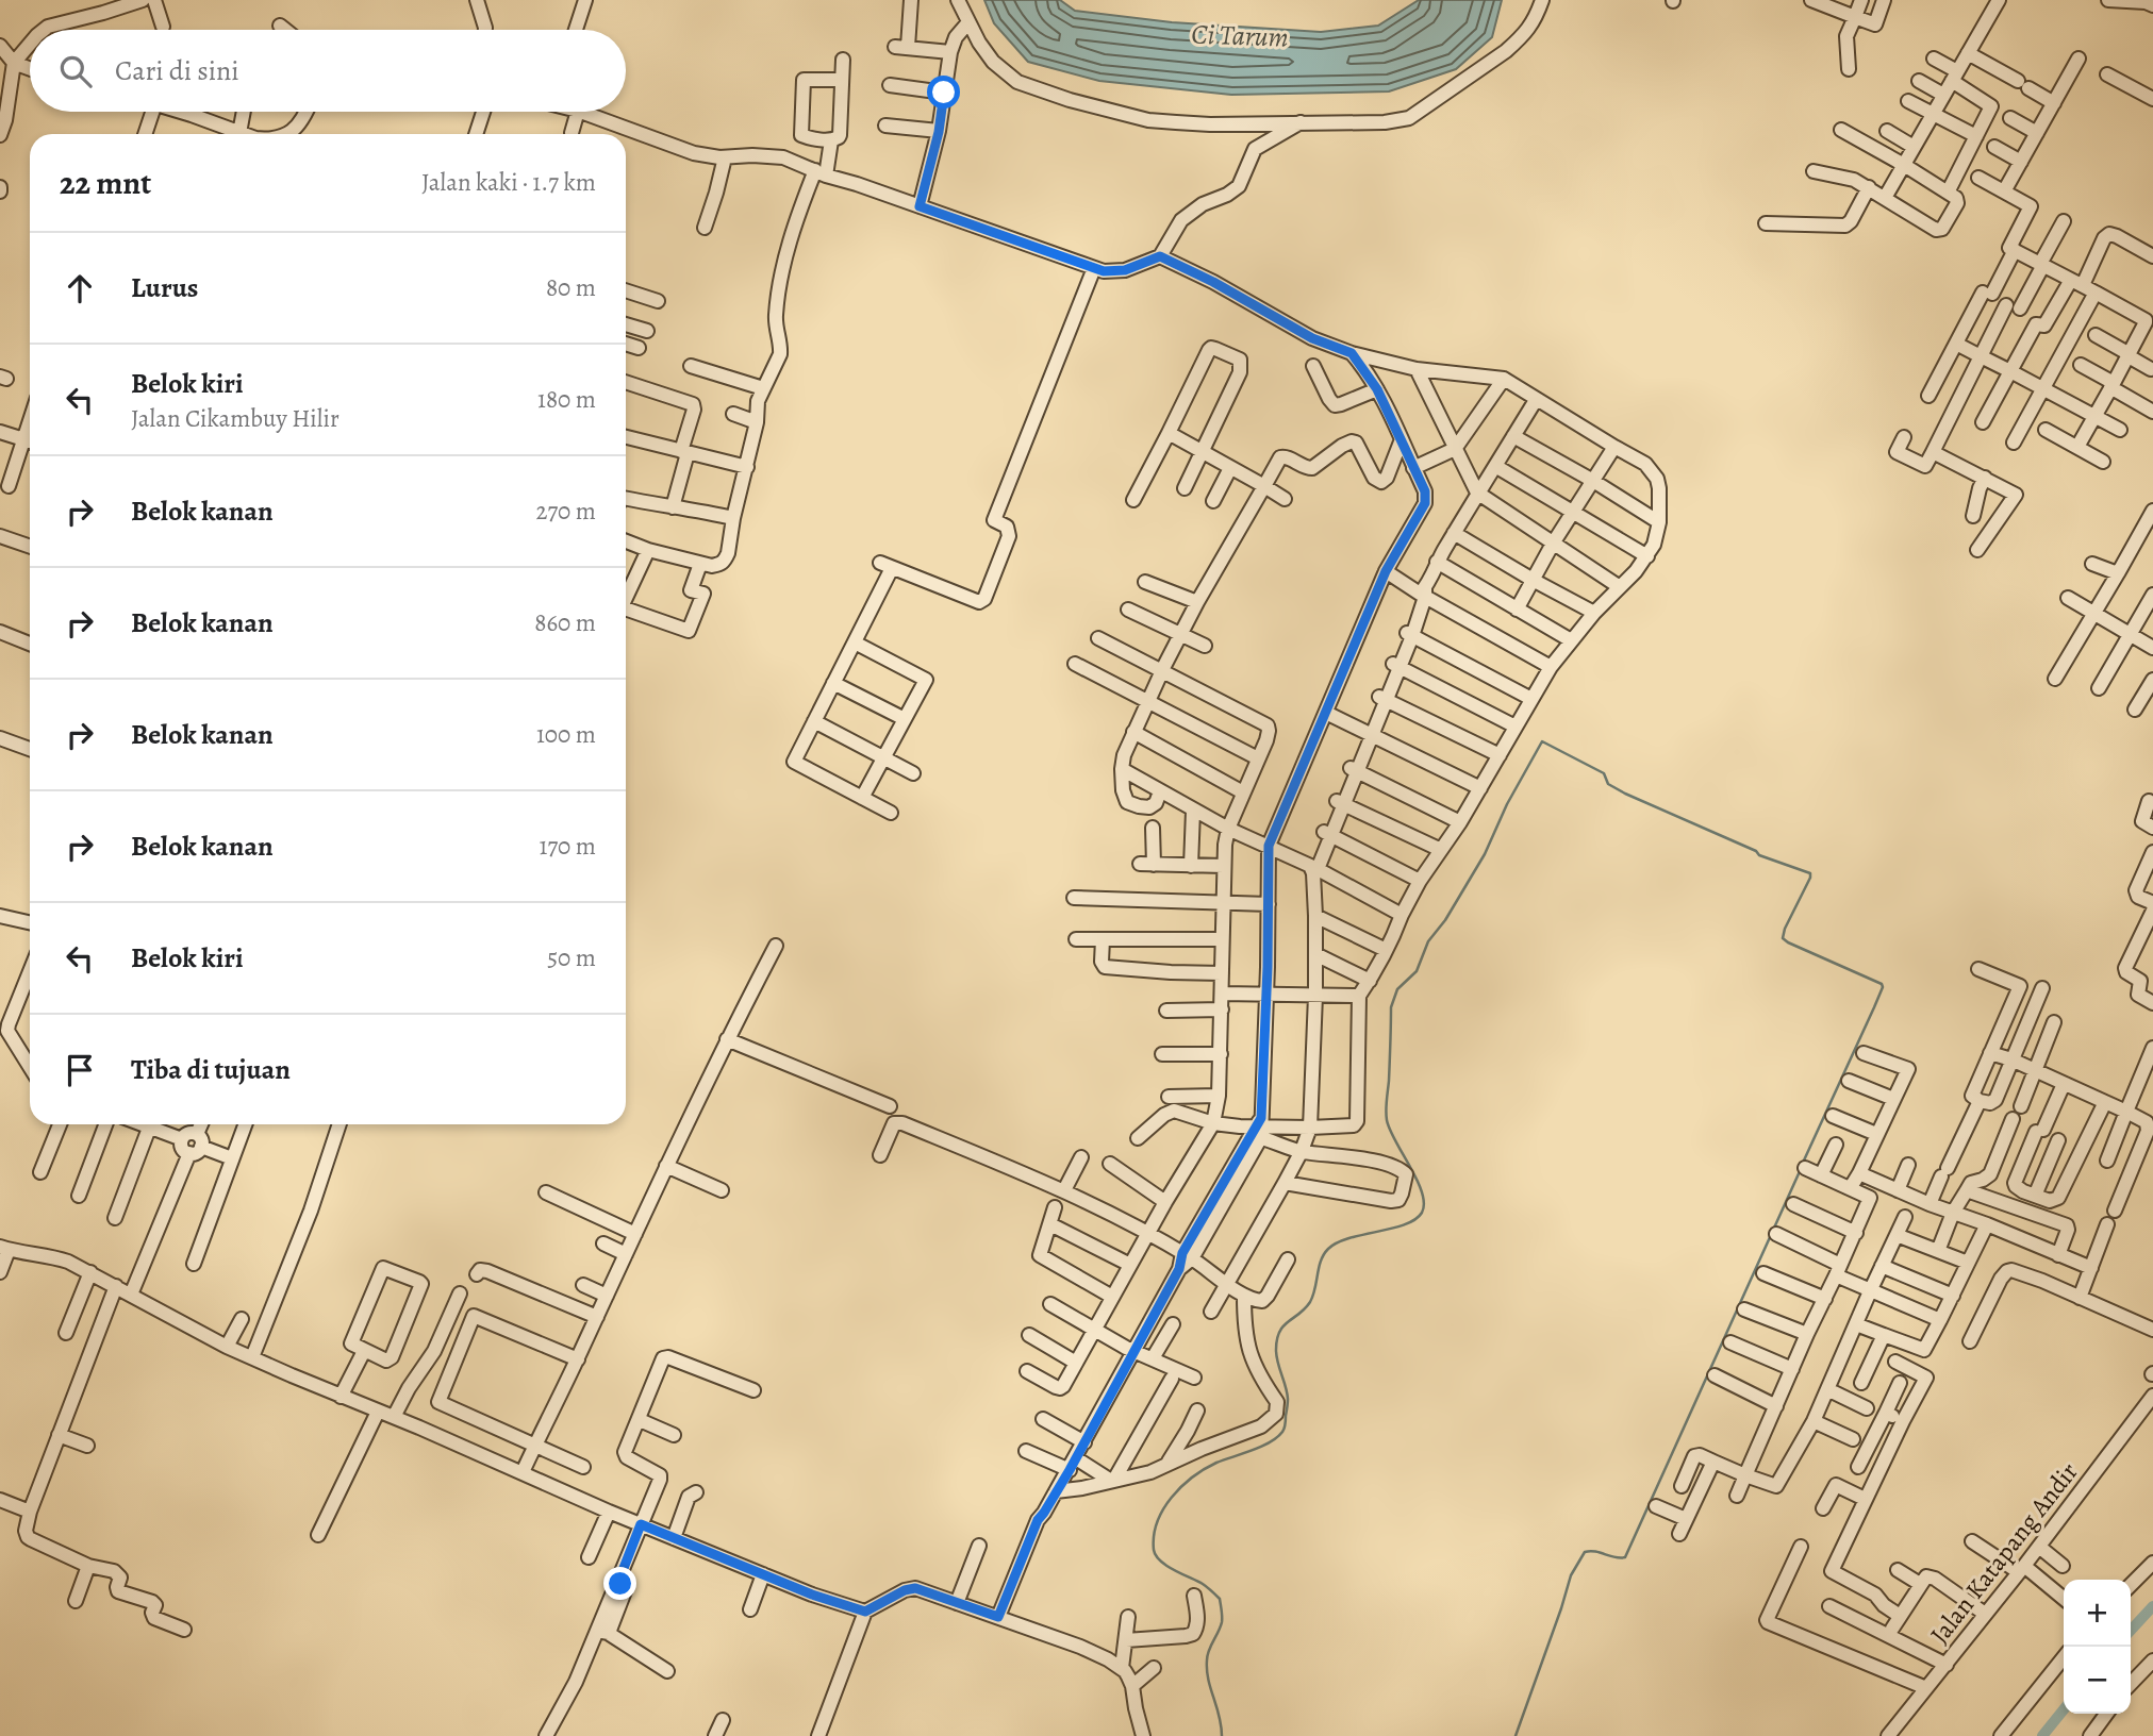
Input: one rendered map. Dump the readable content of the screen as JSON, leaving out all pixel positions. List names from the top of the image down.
{
  "streets": {
    "street": ["Jalan Katapang Andir"]
  },
  "water": ["Ci Tarum"],
  "page": {
    "search": "Cari di sini",
    "heading": ["22 mnt", "Jalan kaki · 1.7 km"],
    "list": [
      ["Lurus", "80 m"],
      ["Belok kiri", "Jalan Cikambuy Hilir", "180 m"],
      ["Belok kanan", "270 m"],
      ["Belok kanan", "860 m"],
      ["Belok kanan", "100 m"],
      ["Belok kanan", "170 m"],
      ["Belok kiri", "50 m"],
      "Tiba di tujuan"
    ],
    "map_buttons": ["+", "−"]
  }
}
